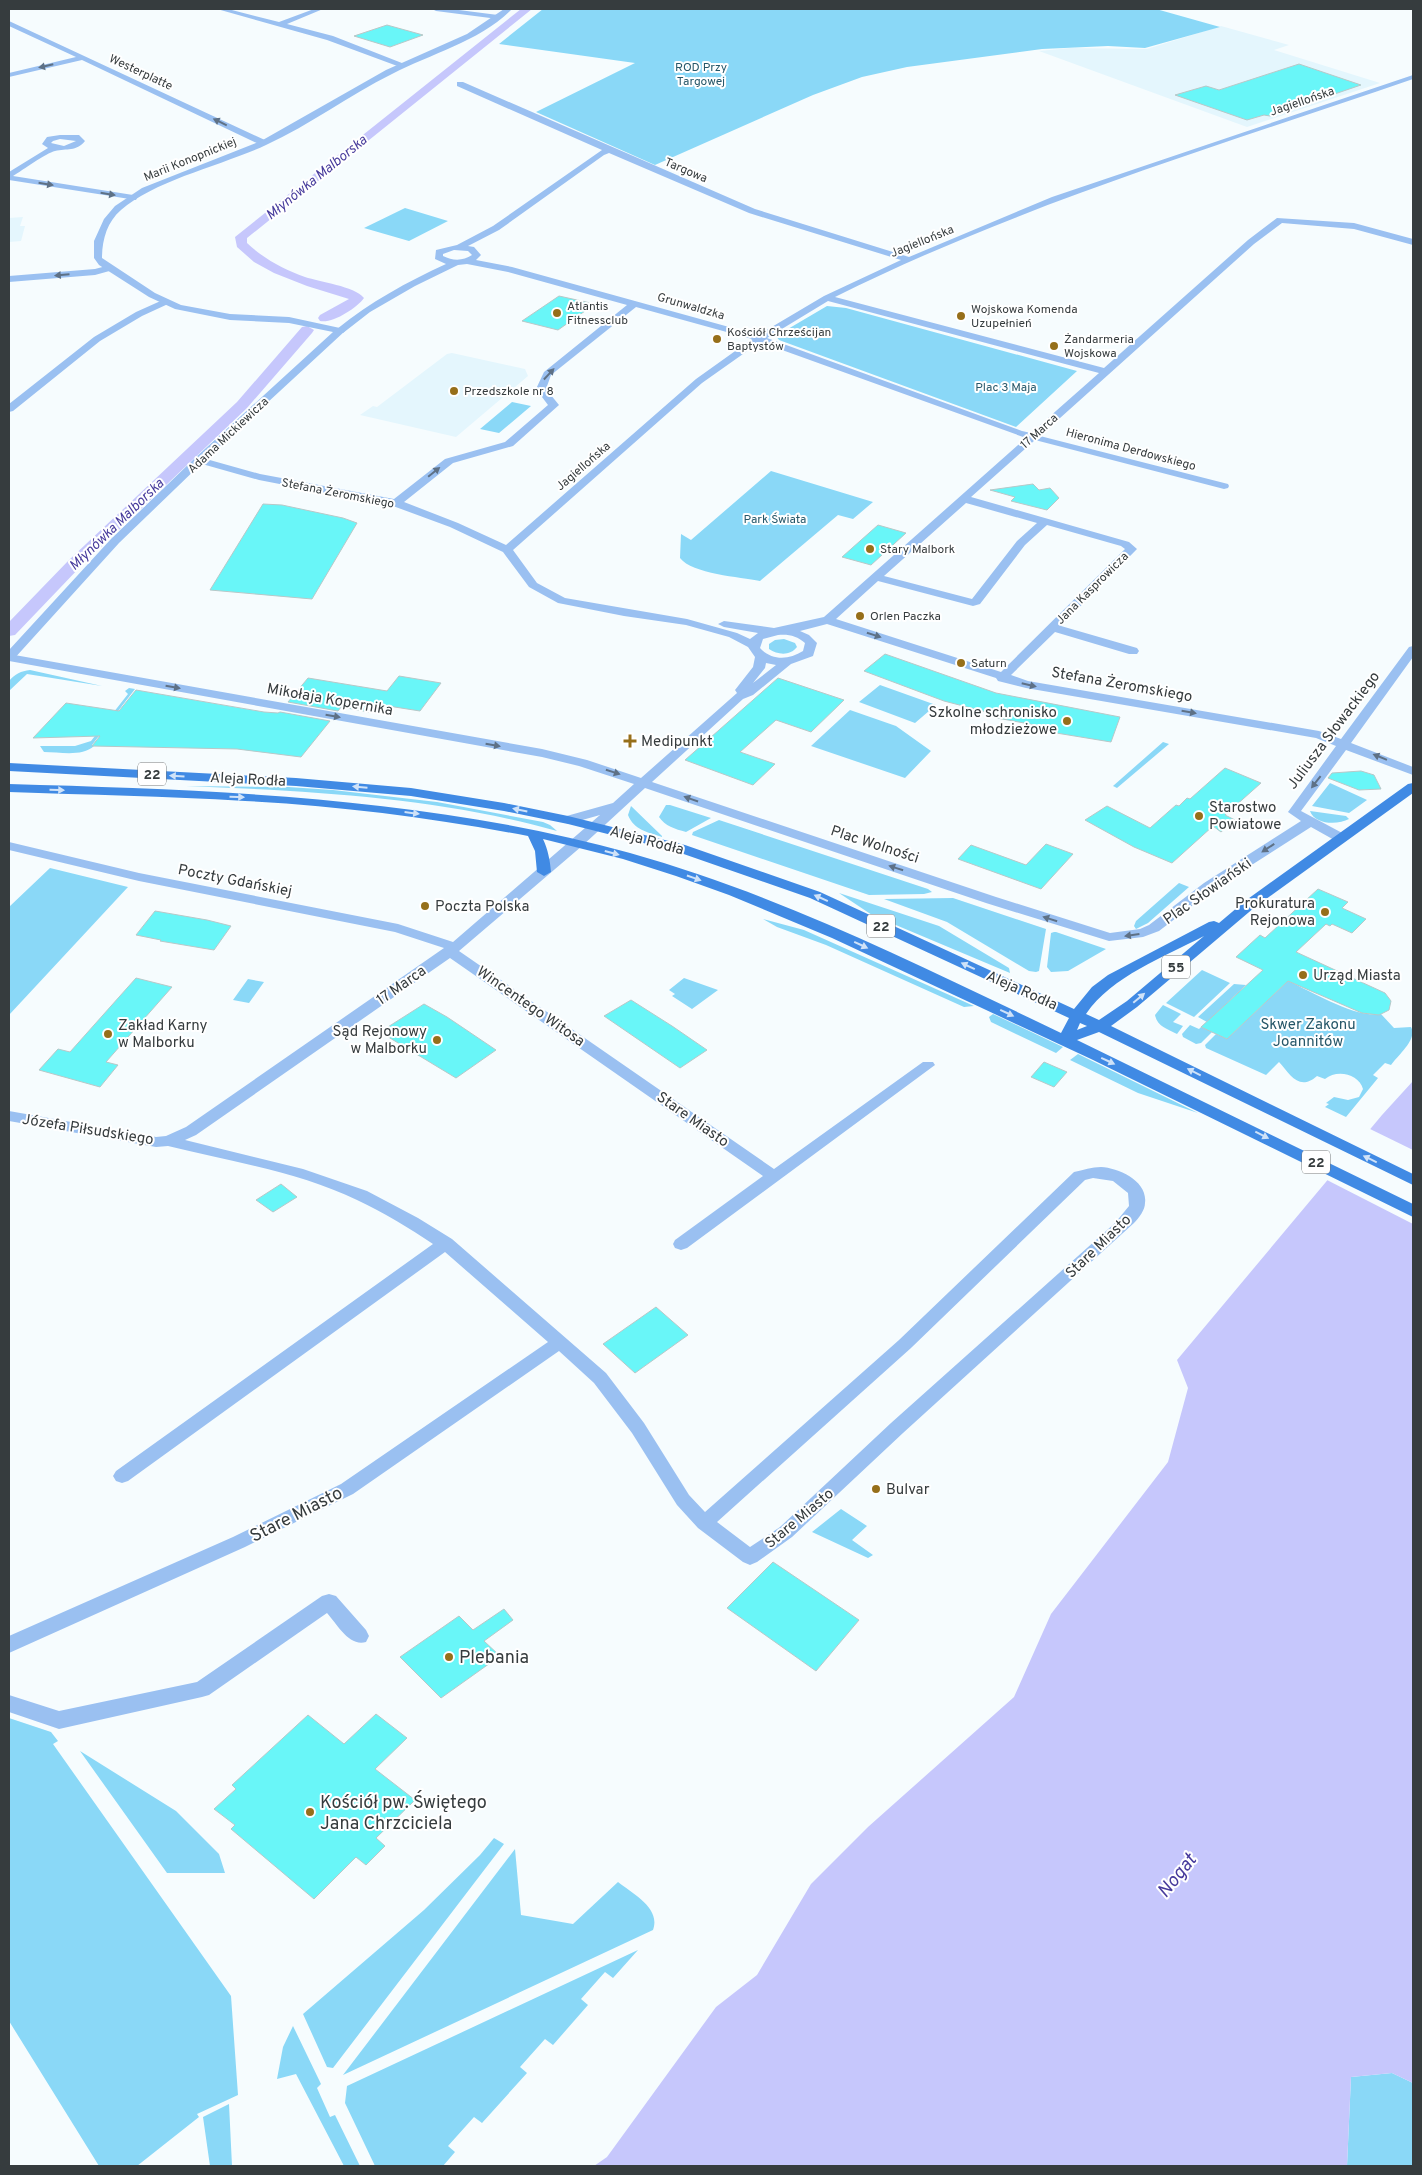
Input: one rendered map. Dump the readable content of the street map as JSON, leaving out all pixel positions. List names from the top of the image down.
{
  "streets": {
    "main road": [
      "22",
      "Aleja Rodła",
      "Plac Słowiański",
      "55"
    ],
    "street": [
      "Westerplatte",
      "Jagiellońska",
      "Marii Konopnickiej",
      "Targowa",
      "Grunwaldzka",
      "17 Marca",
      "Adama Mickiewicza",
      "Hieronima Derdowskiego",
      "Stefana Żeromskiego",
      "Jana Kasprowicza",
      "Mikołaja Kopernika",
      "Juliusza Słowackiego",
      "Plac Wolności",
      "Poczty Gdańskiej",
      "Wincentego Witosa",
      "Stare Miasto",
      "Józefa Piłsudskiego"
    ]
  },
  "crossings": [
    ["Westerplatte", "Marii Konopnickiej"],
    ["Jagiellońska", "Targowa"],
    ["Jagiellońska", "Grunwaldzka"],
    ["Jagiellońska", "Stefana Żeromskiego"],
    ["Marii Konopnickiej", "Adama Mickiewicza"],
    ["Grunwaldzka", "17 Marca"],
    ["Grunwaldzka", "Adama Mickiewicza"],
    ["Grunwaldzka", "Hieronima Derdowskiego"],
    ["17 Marca", "Hieronima Derdowskiego"],
    ["17 Marca", "Stefana Żeromskiego"],
    ["17 Marca", "Jana Kasprowicza"],
    ["17 Marca", "Mikołaja Kopernika"],
    ["17 Marca", "Aleja Rodła"],
    ["17 Marca", "Plac Wolności"],
    ["17 Marca", "Poczty Gdańskiej"],
    ["17 Marca", "Wincentego Witosa"],
    ["17 Marca", "Stare Miasto"],
    ["17 Marca", "Józefa Piłsudskiego"],
    ["Adama Mickiewicza", "Stefana Żeromskiego"],
    ["Adama Mickiewicza", "Mikołaja Kopernika"],
    ["Stefana Żeromskiego", "Jana Kasprowicza"],
    ["Stefana Żeromskiego", "Juliusza Słowackiego"],
    ["Mikołaja Kopernika", "Plac Wolności"],
    ["Juliusza Słowackiego", "Plac Słowiański"],
    ["Aleja Rodła", "Plac Słowiański"],
    ["Plac Wolności", "Plac Słowiański"],
    ["Poczty Gdańskiej", "Wincentego Witosa"],
    ["Wincentego Witosa", "Stare Miasto"],
    ["Stare Miasto", "Józefa Piłsudskiego"]
  ],
  "one_way": ["Mikołaja Kopernika", "Plac Wolności"],
  "water": ["Młynówka Malborska", "Nogat"],
  "parks": [
    "ROD Przy Targowej",
    "Plac 3 Maja",
    "Park Świata",
    "Skwer Zakonu Joannitów"
  ],
  "places": {
    "other": [
      "Atlantis Fitnessclub",
      "Wojskowa Komenda Uzupełnień",
      "Kościół Chrześcijan Baptystów",
      "Żandarmeria Wojskowa",
      "Przedszkole nr 8",
      "Stary Malbork",
      "Orlen Paczka",
      "Saturn",
      "Szkolne schronisko młodzieżowe",
      "Starostwo Powiatowe",
      "Poczta Polska",
      "Prokuratura Rejonowa",
      "Urząd Miasta",
      "Zakład Karny w Malborku",
      "Sąd Rejonowy w Malborku",
      "Bulvar",
      "Plebania",
      "Kościół pw. Świętego Jana Chrzciciela"
    ],
    "health": ["Medipunkt"]
  }
}
